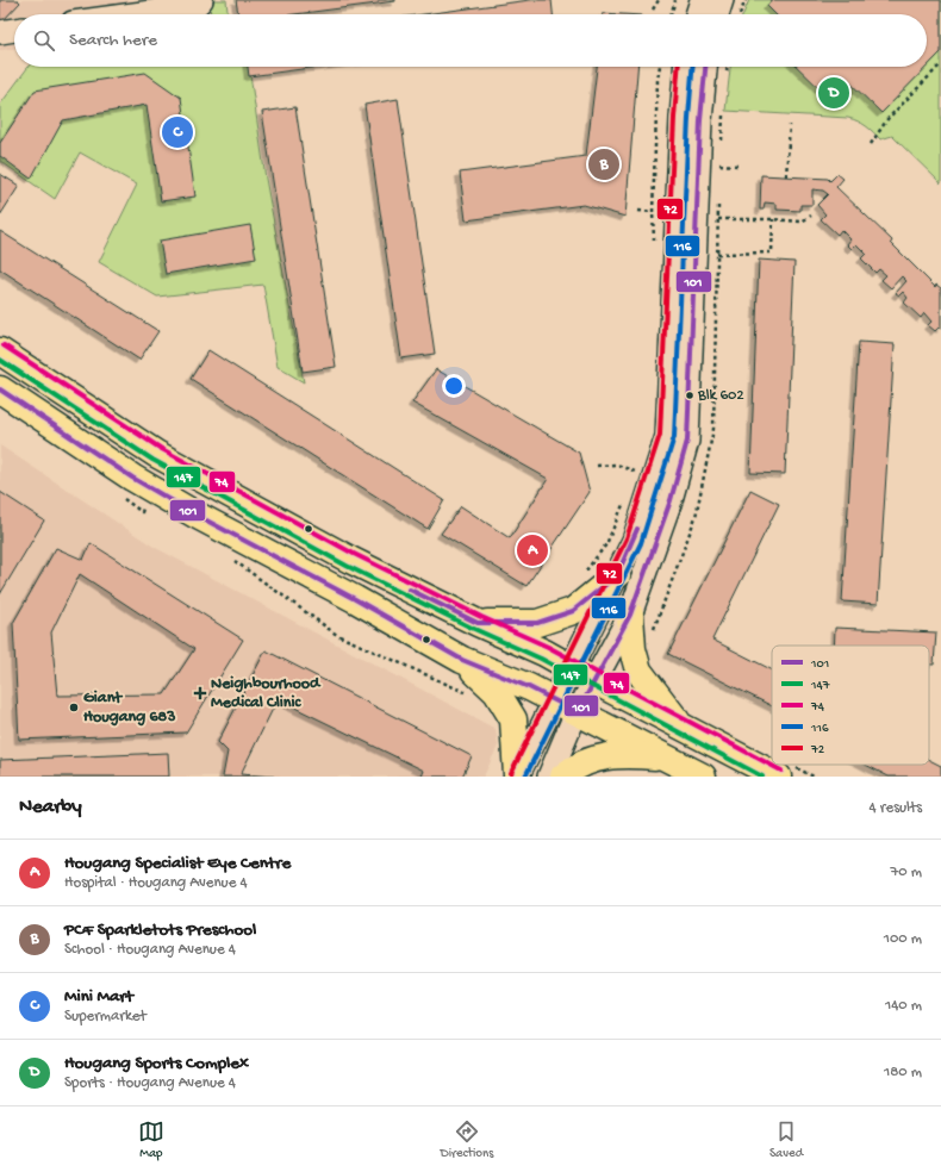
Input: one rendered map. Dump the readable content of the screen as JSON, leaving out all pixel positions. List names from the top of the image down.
{
  "places": {
    "other": ["Blk 602", "Giant Hougang 683"],
    "health": ["Neighbourhood Medical Clinic"]
  },
  "lines": [
    "transit line 101",
    "transit line 116",
    "transit line 72",
    "transit line 74",
    "transit line 147"
  ],
  "legend": [
    "101",
    "147",
    "74",
    "116",
    "72"
  ],
  "page": {
    "search": "Search here",
    "pins": [
      "D",
      "C",
      "B",
      "A"
    ],
    "heading": ["Nearby", "4 results"],
    "list": [
      {
        "mark": "A",
        "name": "Hougang Specialist Eye Centre",
        "note": "Hospital · Hougang Avenue 4",
        "value": "70 m"
      },
      {
        "mark": "B",
        "name": "PCF Sparkletots Preschool",
        "note": "School · Hougang Avenue 4",
        "value": "100 m"
      },
      {
        "mark": "C",
        "name": "Mini Mart",
        "note": "Supermarket",
        "value": "140 m"
      },
      {
        "mark": "D",
        "name": "Hougang Sports Complex",
        "note": "Sports · Hougang Avenue 4",
        "value": "180 m"
      }
    ],
    "nav": ["Map", "Directions", "Saved"]
  }
}
